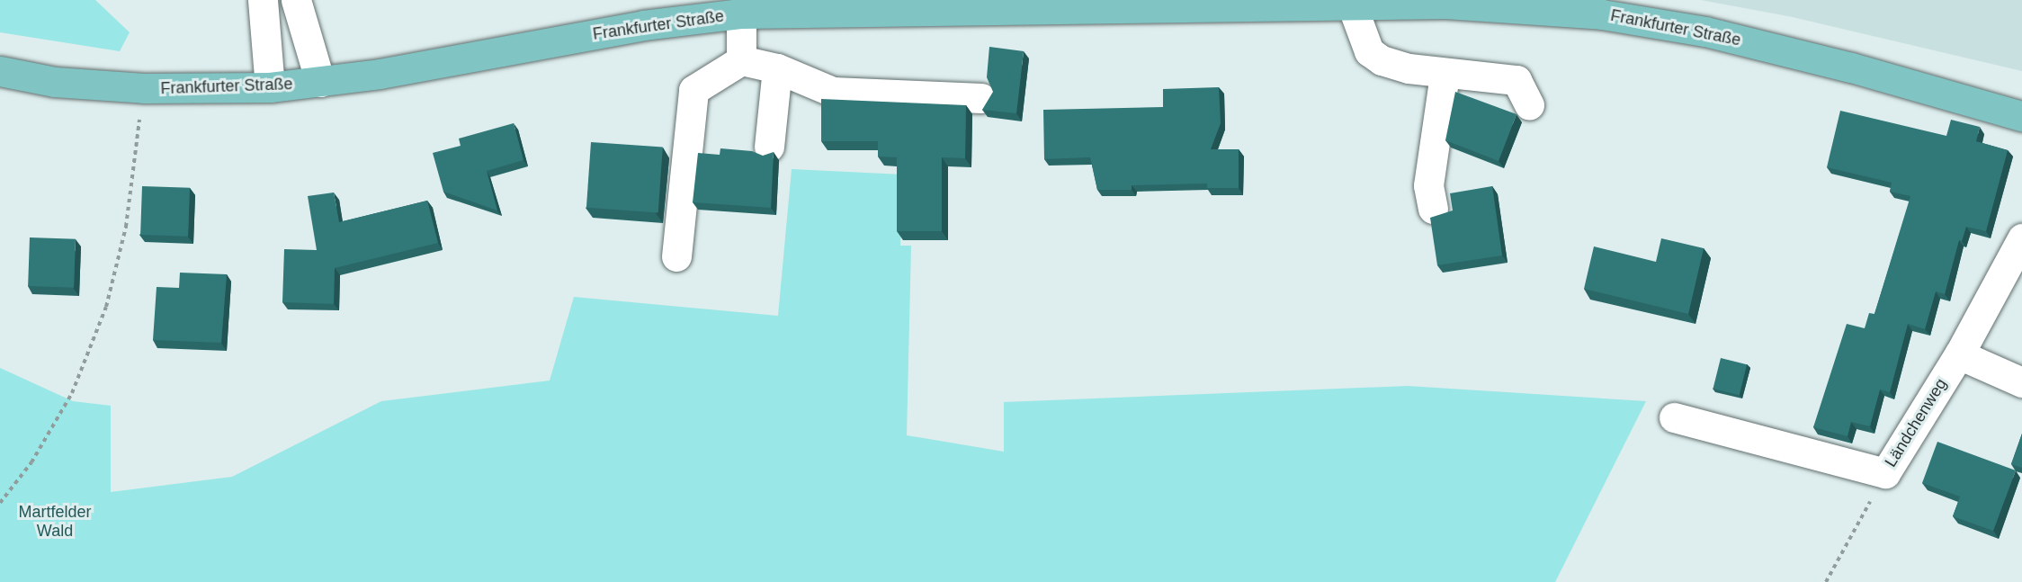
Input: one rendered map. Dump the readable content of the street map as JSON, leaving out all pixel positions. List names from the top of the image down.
{
  "streets": {
    "main road": ["Frankfurter Straße"],
    "street": ["Ländchenweg"]
  },
  "parks": ["Martfelder Wald"]
}
